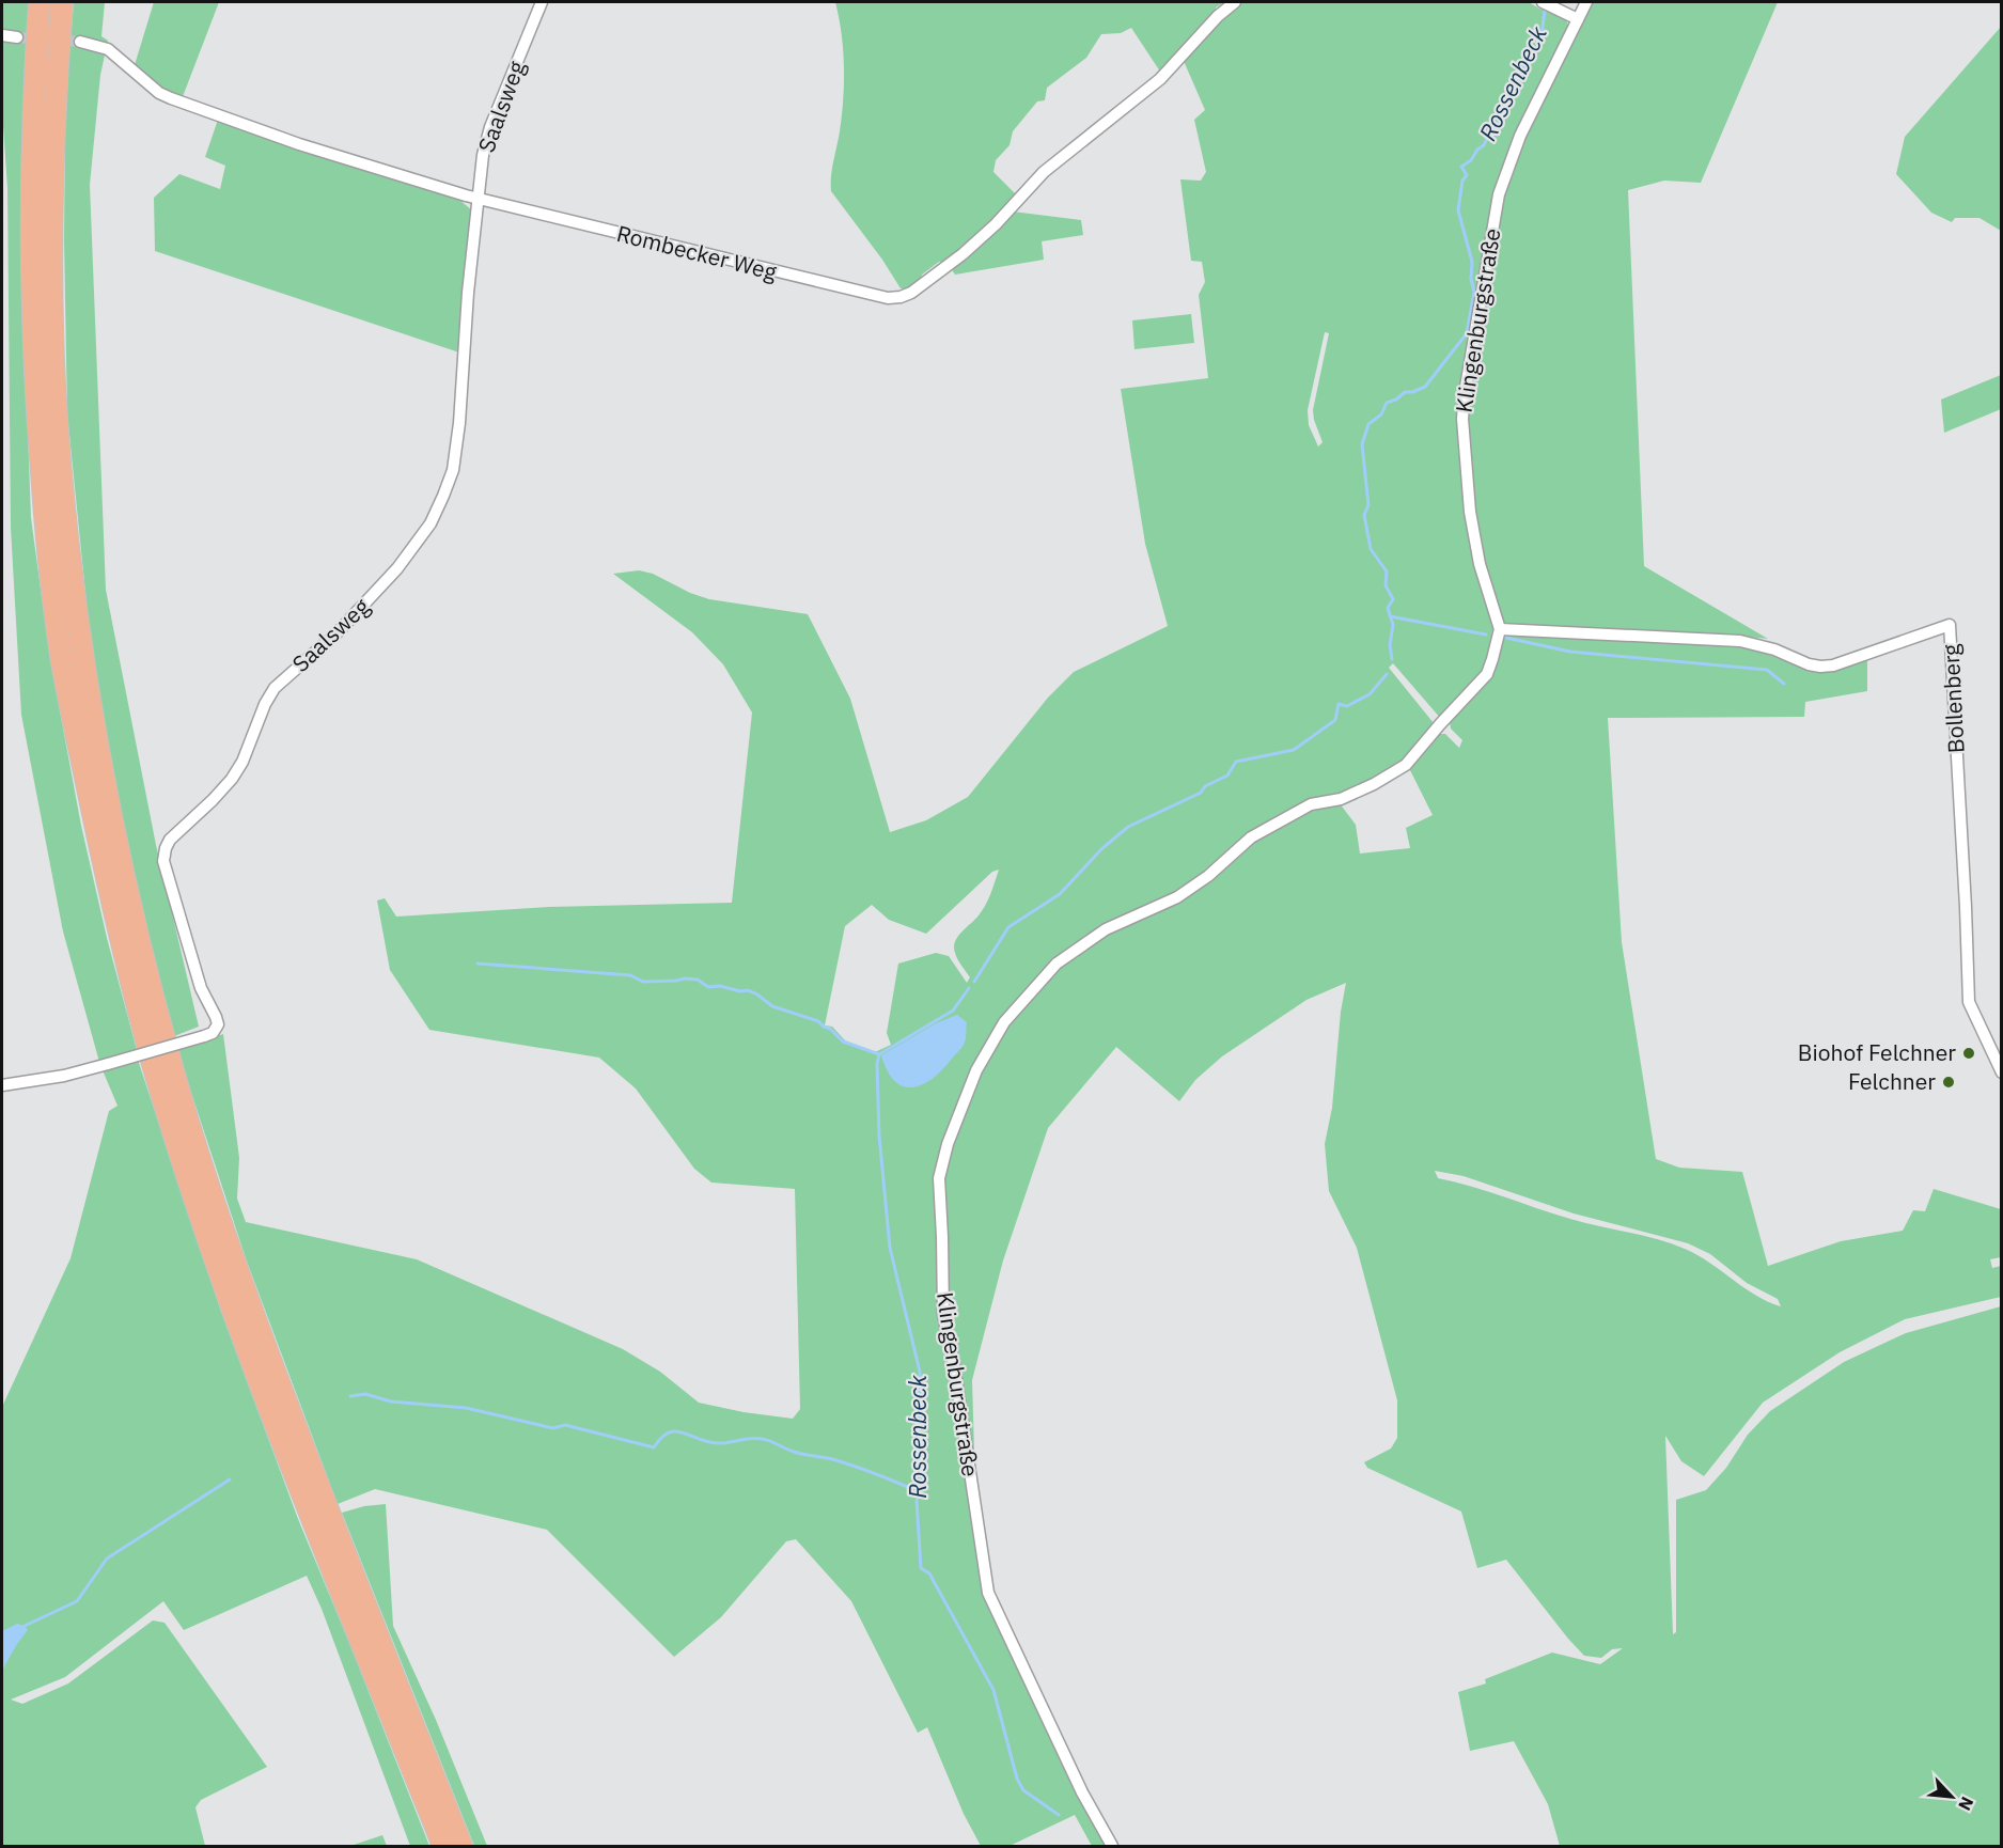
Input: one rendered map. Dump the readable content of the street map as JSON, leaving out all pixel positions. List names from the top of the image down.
{
  "streets": {
    "street": [
      "Saalsweg",
      "Rombecker Weg",
      "Klingenburgstraße",
      "Bollenberg"
    ]
  },
  "crossings": [
    ["Saalsweg", "Rombecker Weg"],
    ["Klingenburgstraße", "Bollenberg"]
  ],
  "water": ["Rossenbeck"],
  "places": ["Biohof Felchner", "Felchner"],
  "north": "bottom right"
}
